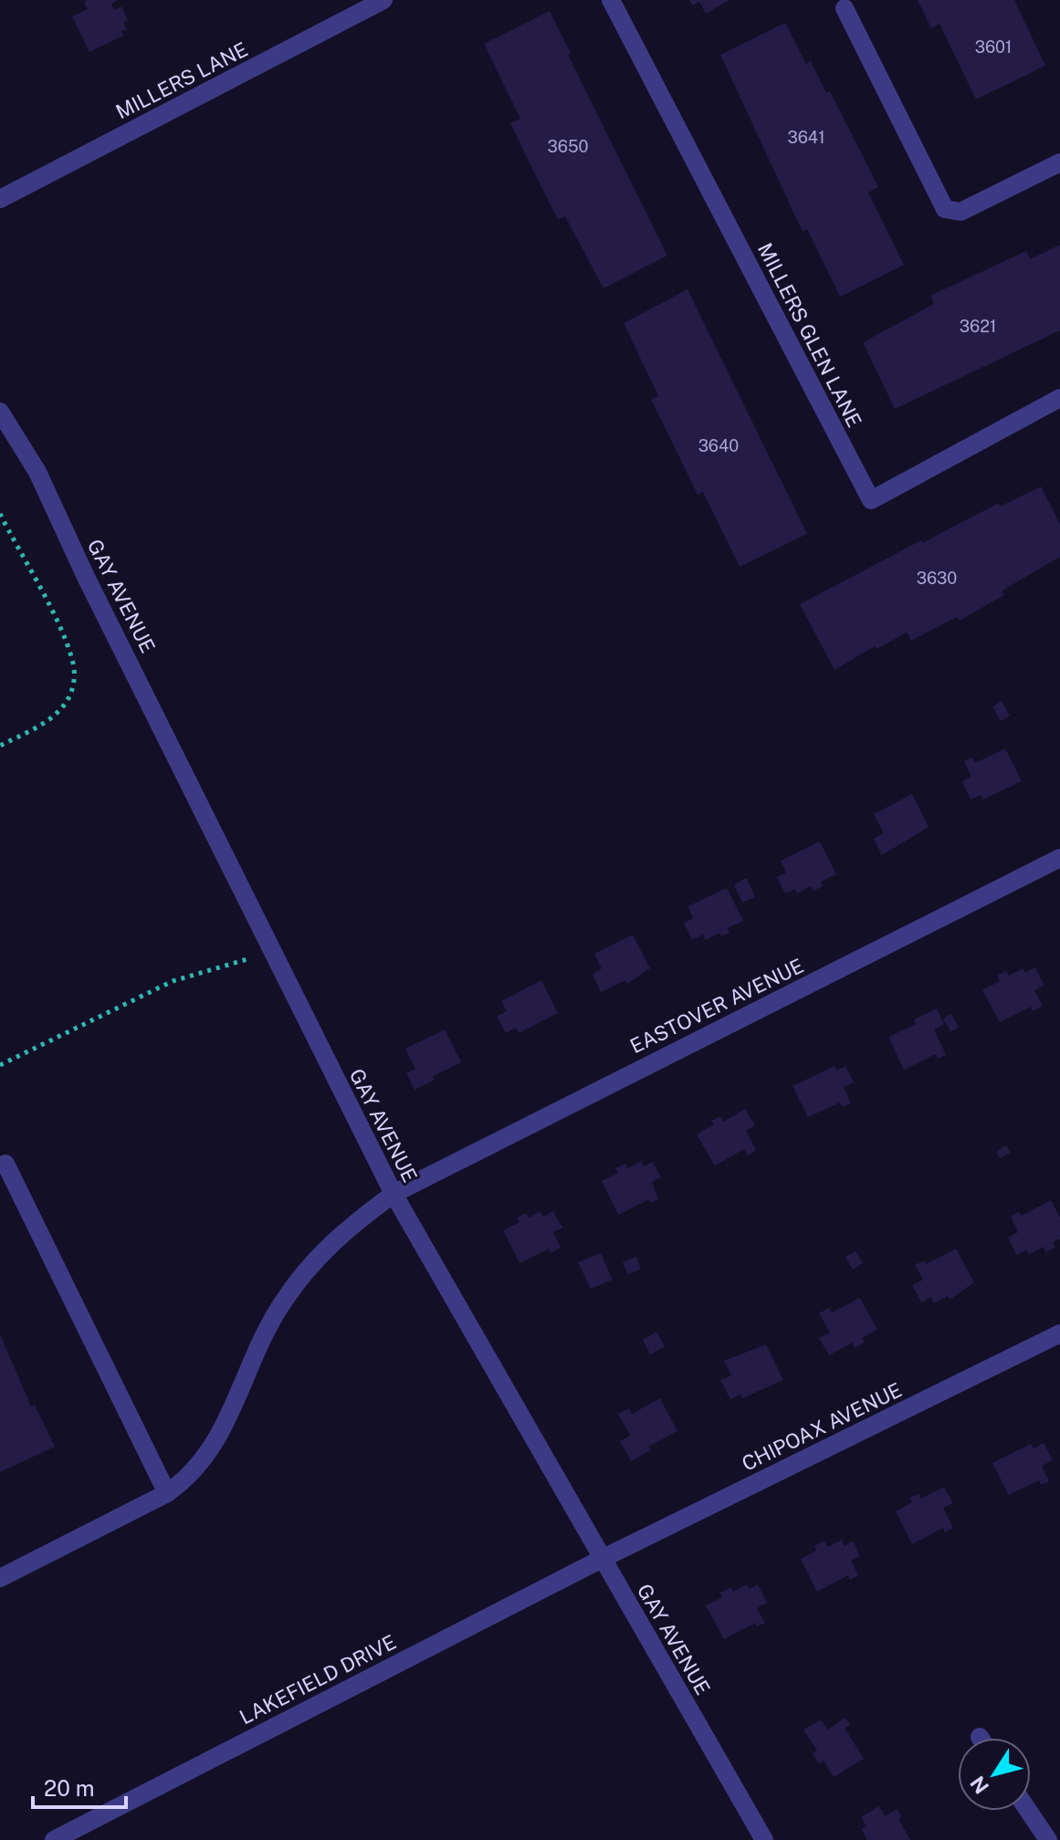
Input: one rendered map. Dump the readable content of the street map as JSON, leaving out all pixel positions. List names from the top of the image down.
{
  "streets": {
    "street": [
      "MILLERS LANE",
      "MILLERS GLEN LANE",
      "GAY AVENUE",
      "EASTOVER AVENUE",
      "CHIPOAX AVENUE",
      "LAKEFIELD DRIVE"
    ]
  },
  "crossings": [
    ["GAY AVENUE", "EASTOVER AVENUE"],
    ["GAY AVENUE", "CHIPOAX AVENUE"],
    ["GAY AVENUE", "LAKEFIELD DRIVE"],
    ["CHIPOAX AVENUE", "LAKEFIELD DRIVE"]
  ],
  "house_numbers": [
    "3601",
    "3641",
    "3650",
    "3621",
    "3640",
    "3630"
  ],
  "scale_bar": "20 m",
  "north": "bottom left"
}
